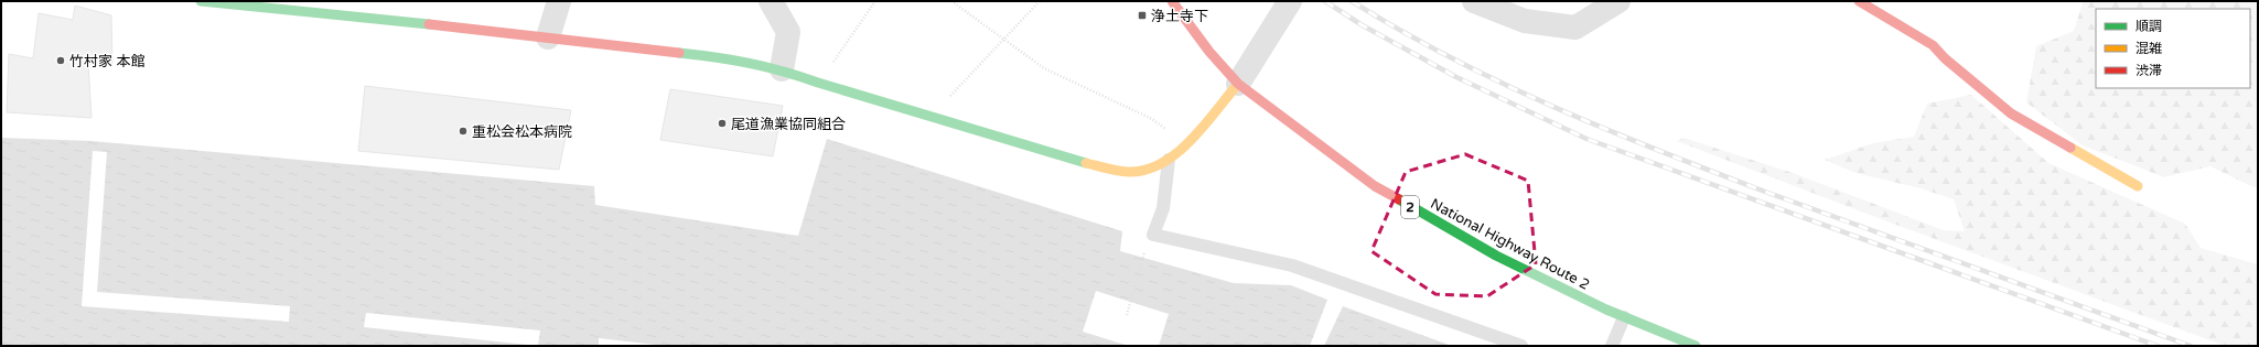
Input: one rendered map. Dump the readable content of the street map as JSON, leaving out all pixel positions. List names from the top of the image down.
{
  "streets": {
    "main road": ["2", "National Highway Route 2"]
  },
  "places": {
    "transit": ["浄土寺下"],
    "other": ["竹村家 本館", "尾道漁業協同組合", "重松会松本病院"]
  },
  "legend": ["順調", "混雑", "渋滞"]
}
